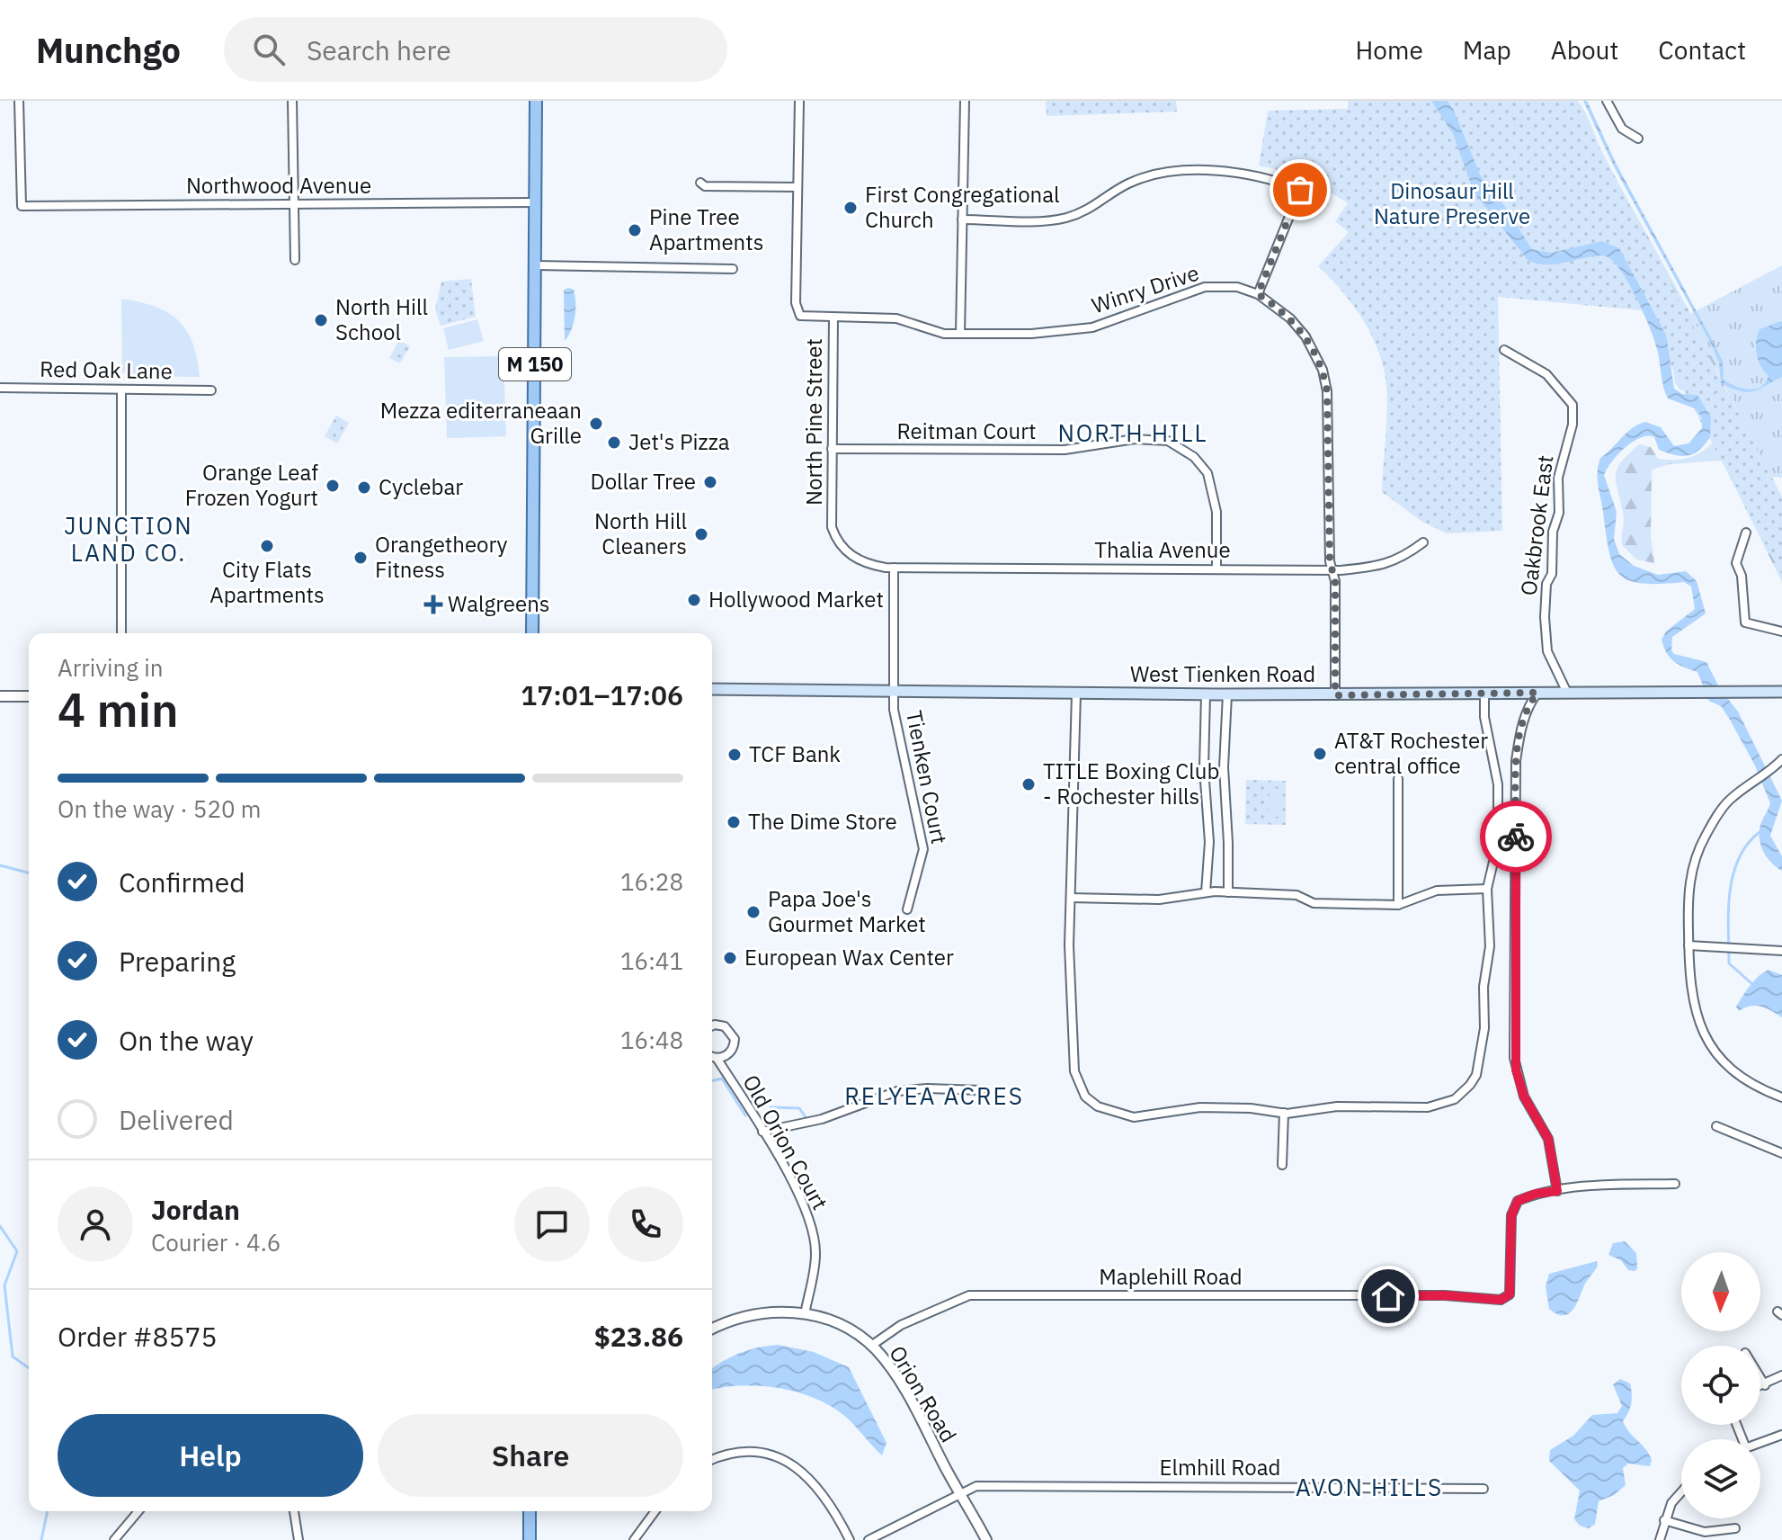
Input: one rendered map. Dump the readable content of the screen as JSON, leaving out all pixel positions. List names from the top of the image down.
{
  "streets": {
    "main road": ["M 150", "West Tienken Road"],
    "street": [
      "Northwood Avenue",
      "Winry Drive",
      "Red Oak Lane",
      "North Pine Street",
      "Reitman Court",
      "Oakbrook East",
      "Thalia Avenue",
      "Tienken Court",
      "Old Orion Court",
      "Maplehill Road",
      "Orion Road",
      "Elmhill Road"
    ]
  },
  "crossings": [
    ["Northwood Avenue", "M 150"],
    ["Winry Drive", "North Pine Street"],
    ["Winry Drive", "Thalia Avenue"],
    ["Winry Drive", "West Tienken Road"],
    ["North Pine Street", "Reitman Court"],
    ["North Pine Street", "Thalia Avenue"],
    ["Reitman Court", "Thalia Avenue"],
    ["Oakbrook East", "West Tienken Road"],
    ["West Tienken Road", "Tienken Court"],
    ["Old Orion Court", "Orion Road"],
    ["Maplehill Road", "Orion Road"],
    ["Orion Road", "Elmhill Road"]
  ],
  "districts": [
    "NORTH HILL",
    "JUNCTION LAND CO.",
    "RELYEA ACRES",
    "AVON HILLS"
  ],
  "parks": ["Dinosaur Hill Nature Preserve"],
  "places": {
    "other": [
      "First Congregational Church",
      "Pine Tree Apartments",
      "North Hill School",
      "Mezza editerraneaan Grille",
      "Jet's Pizza",
      "Dollar Tree",
      "Orange Leaf Frozen Yogurt",
      "Cyclebar",
      "North Hill Cleaners",
      "City Flats Apartments",
      "Orangetheory Fitness",
      "Hollywood Market",
      "AT&T Rochester central office",
      "TCF Bank",
      "TITLE Boxing Club - Rochester hills",
      "The Dime Store",
      "Papa Joe's Gourmet Market",
      "European Wax Center"
    ],
    "health": ["Walgreens"]
  },
  "north": "bottom",
  "page": {
    "header": "Munchgo",
    "search": "Search here",
    "nav": [
      "Home",
      "Map",
      "About",
      "Contact"
    ],
    "heading": ["4 min", "Arriving in", "17:01–17:06"],
    "panel": [
      "Jordan",
      "Courier · 4.6",
      "Order #8575",
      "$23.86"
    ],
    "bar": "On the way · 520 m",
    "list": [
      ["Confirmed", "16:28"],
      ["Preparing", "16:41"],
      ["On the way", "16:48"],
      "Delivered"
    ],
    "buttons": ["Help", "Share"]
  }
}
